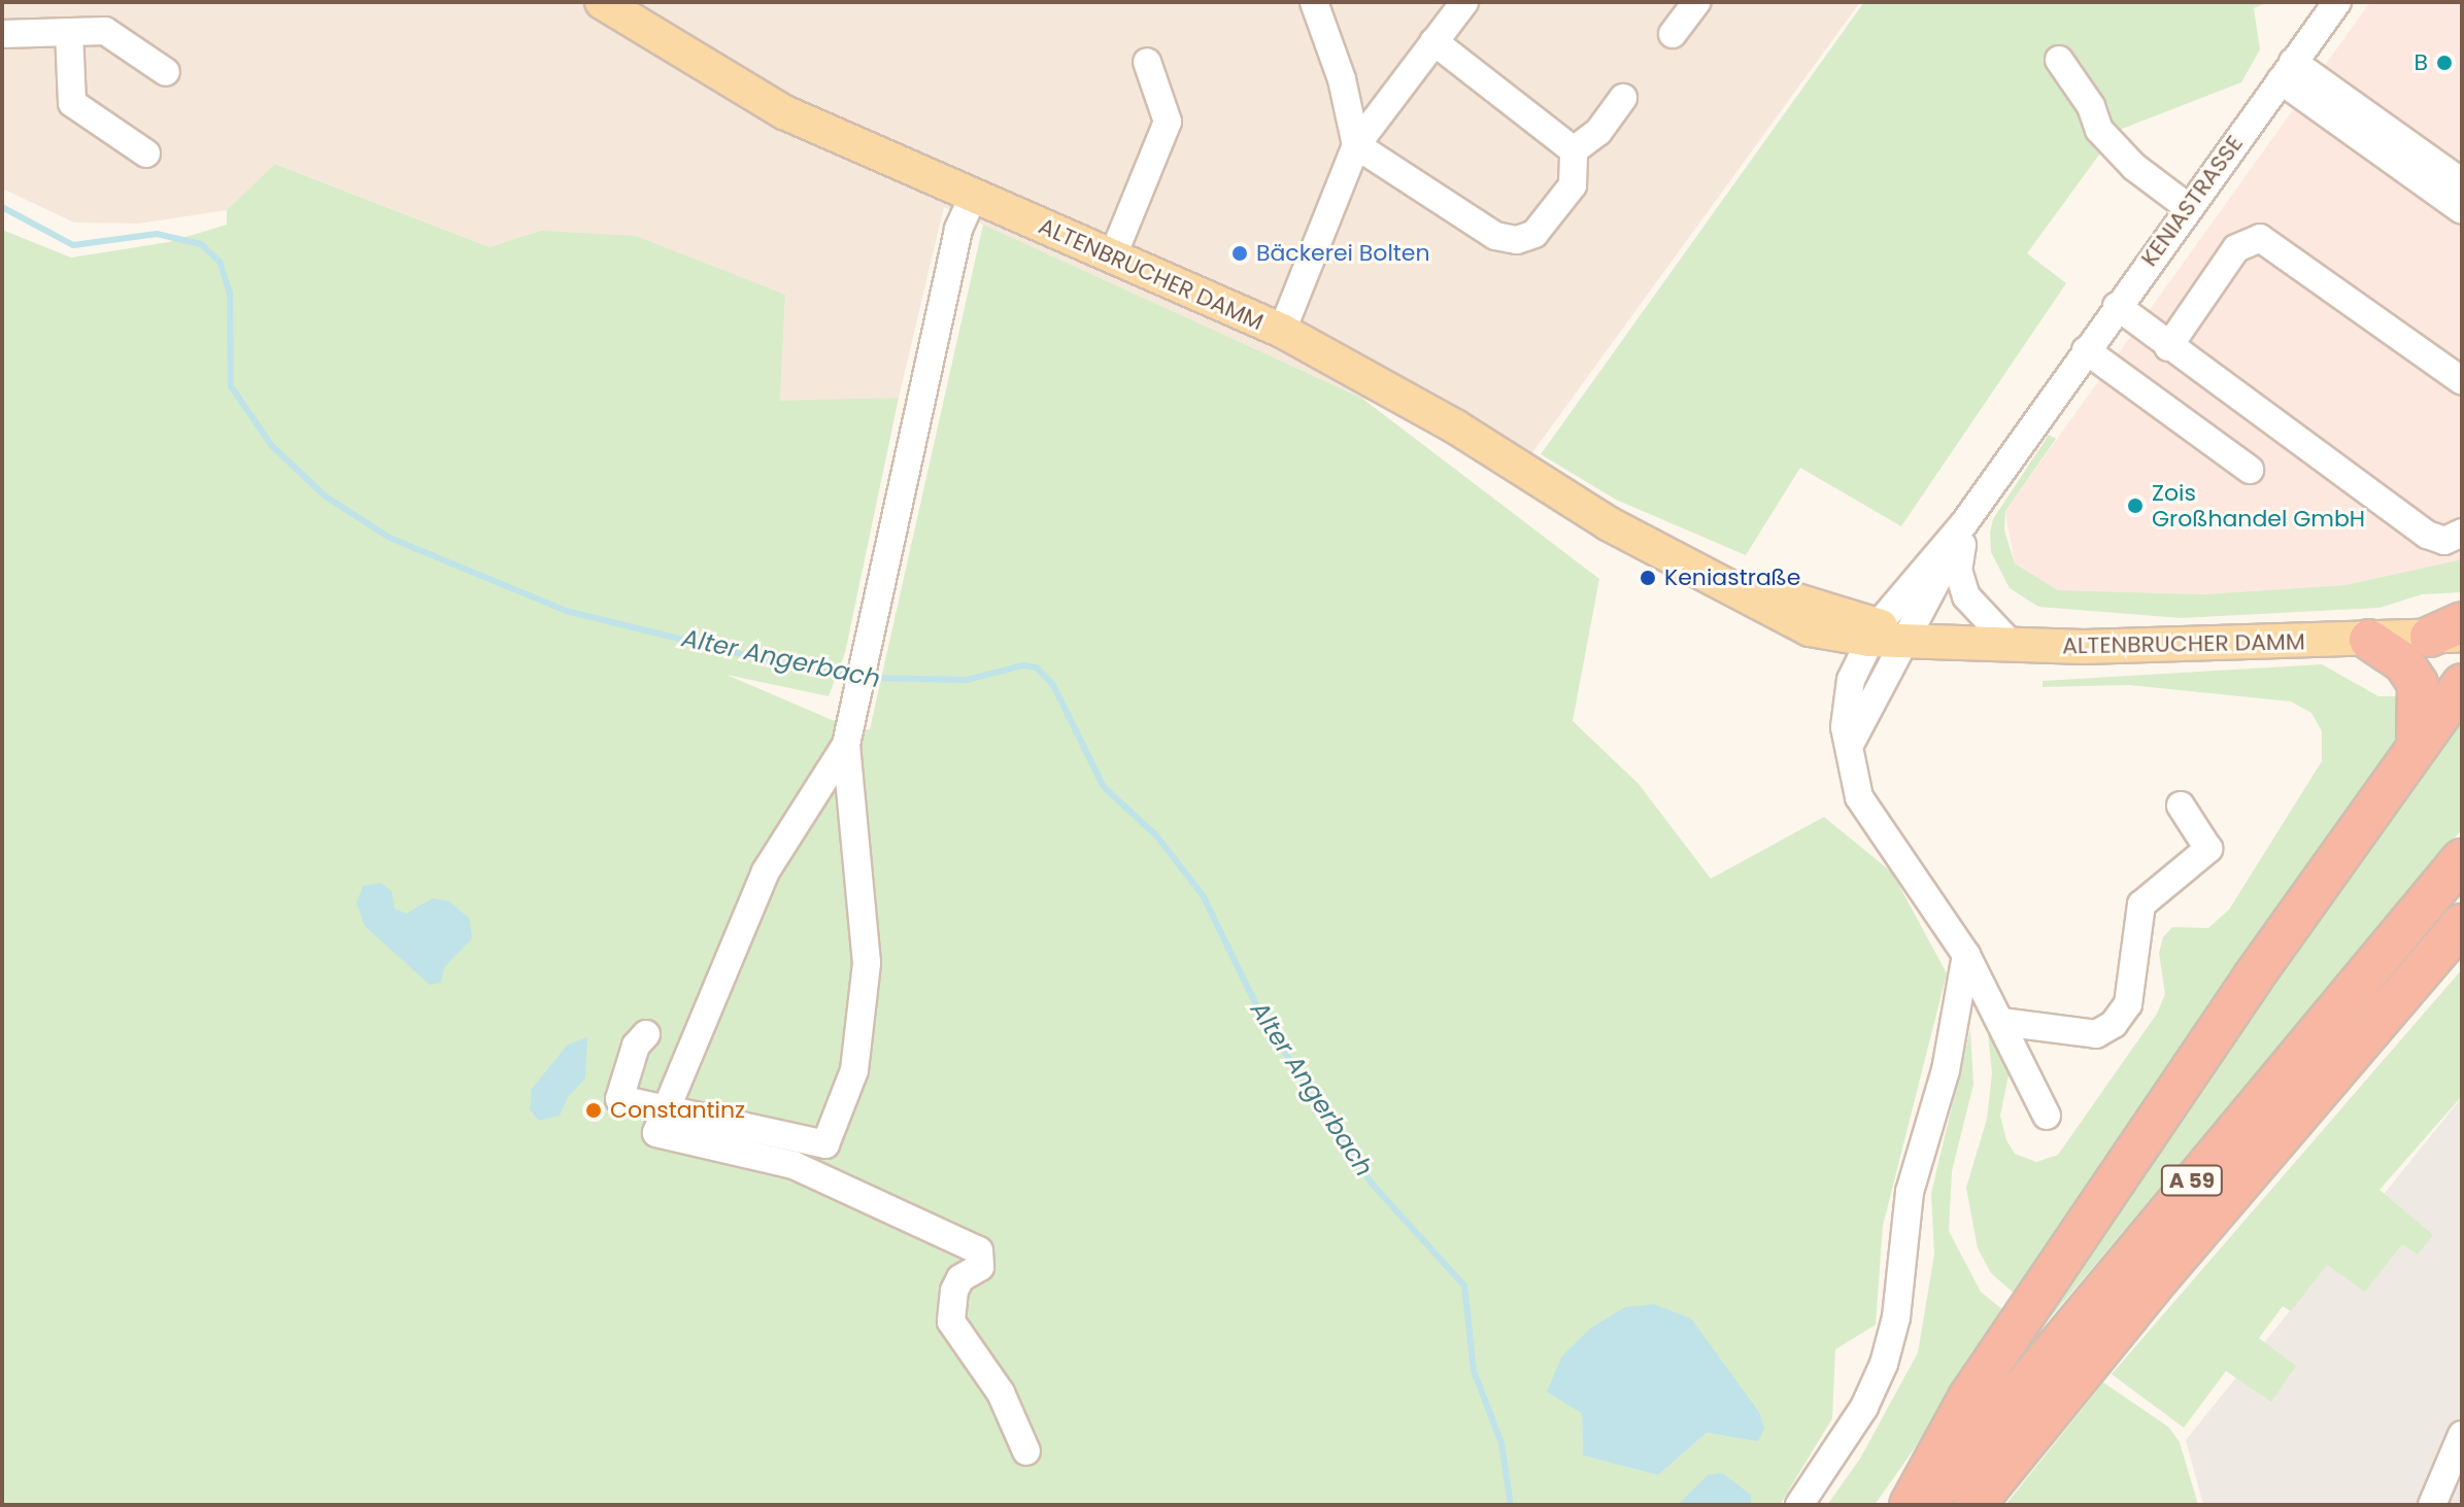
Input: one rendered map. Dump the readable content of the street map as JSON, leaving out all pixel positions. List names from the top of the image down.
{
  "streets": {
    "highway": ["A 59"],
    "main road": ["ALTENBRUCHER DAMM"],
    "street": ["KENIASTRASSE"]
  },
  "crossings": [
    ["KENIASTRASSE", "ALTENBRUCHER DAMM"]
  ],
  "water": ["Alter Angerbach"],
  "places": [
    "B",
    "Bäckerei Bolten",
    "Zois Großhandel GmbH",
    "Keniastraße",
    "Constantinz"
  ]
}
